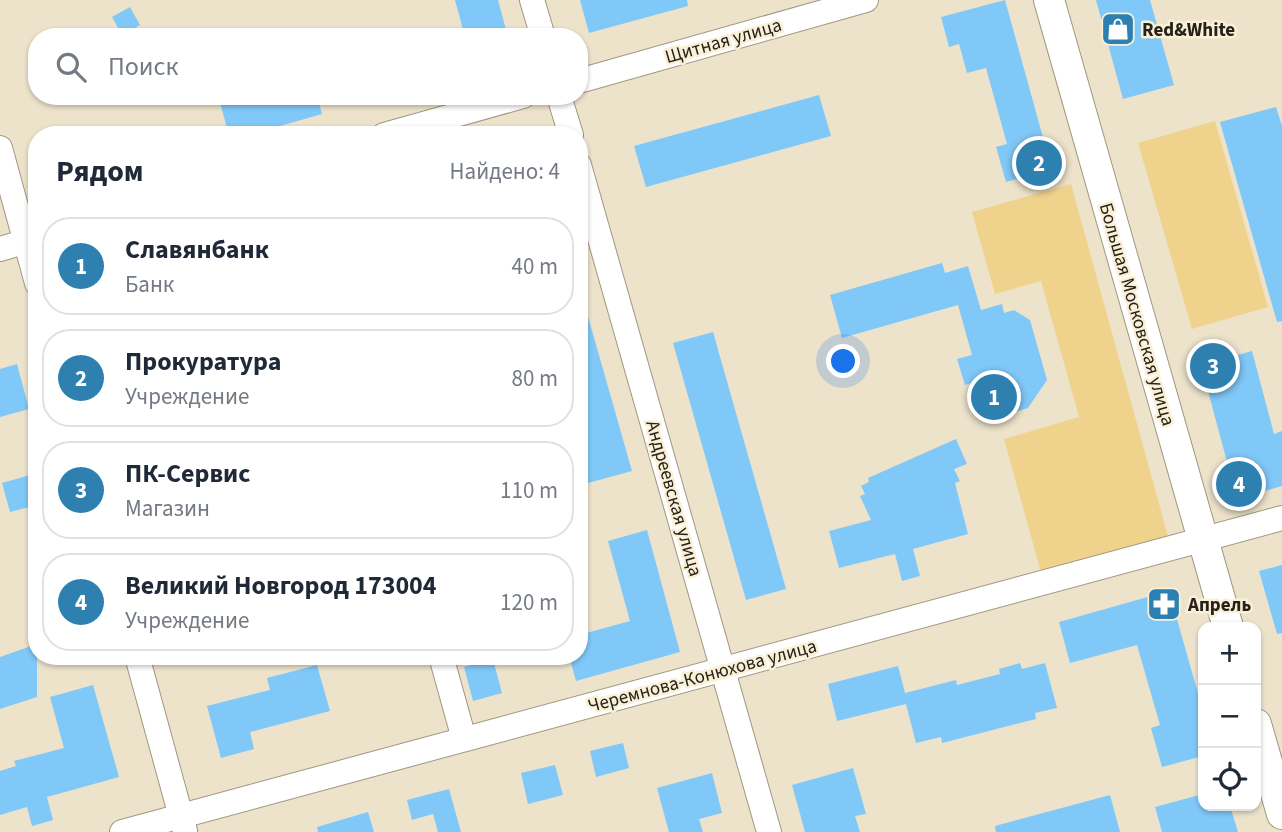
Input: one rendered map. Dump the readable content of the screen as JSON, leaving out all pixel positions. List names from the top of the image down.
{
  "streets": {
    "main road": ["Большая Московская улица"],
    "street": ["Щитная улица", "Андреевская улица", "Черемнова-Конюхова улица"]
  },
  "crossings": [
    ["Большая Московская улица", "Черемнова-Конюхова улица"],
    ["Андреевская улица", "Черемнова-Конюхова улица"]
  ],
  "places": {
    "shop": ["Red&White"],
    "pharmacy": ["Апрель"]
  },
  "page": {
    "search": "Поиск",
    "heading": ["Рядом", "Найдено: 4"],
    "pins": [
      "2",
      "3",
      "1",
      "4"
    ],
    "list": [
      {
        "mark": "1",
        "name": "Славянбанк",
        "note": "Банк",
        "value": "40 m"
      },
      {
        "mark": "2",
        "name": "Прокуратура",
        "note": "Учреждение",
        "value": "80 m"
      },
      {
        "mark": "3",
        "name": "ПК-Сервис",
        "note": "Магазин",
        "value": "110 m"
      },
      {
        "mark": "4",
        "name": "Великий Новгород 173004",
        "note": "Учреждение",
        "value": "120 m"
      }
    ],
    "map_buttons": ["+", "−"]
  }
}
